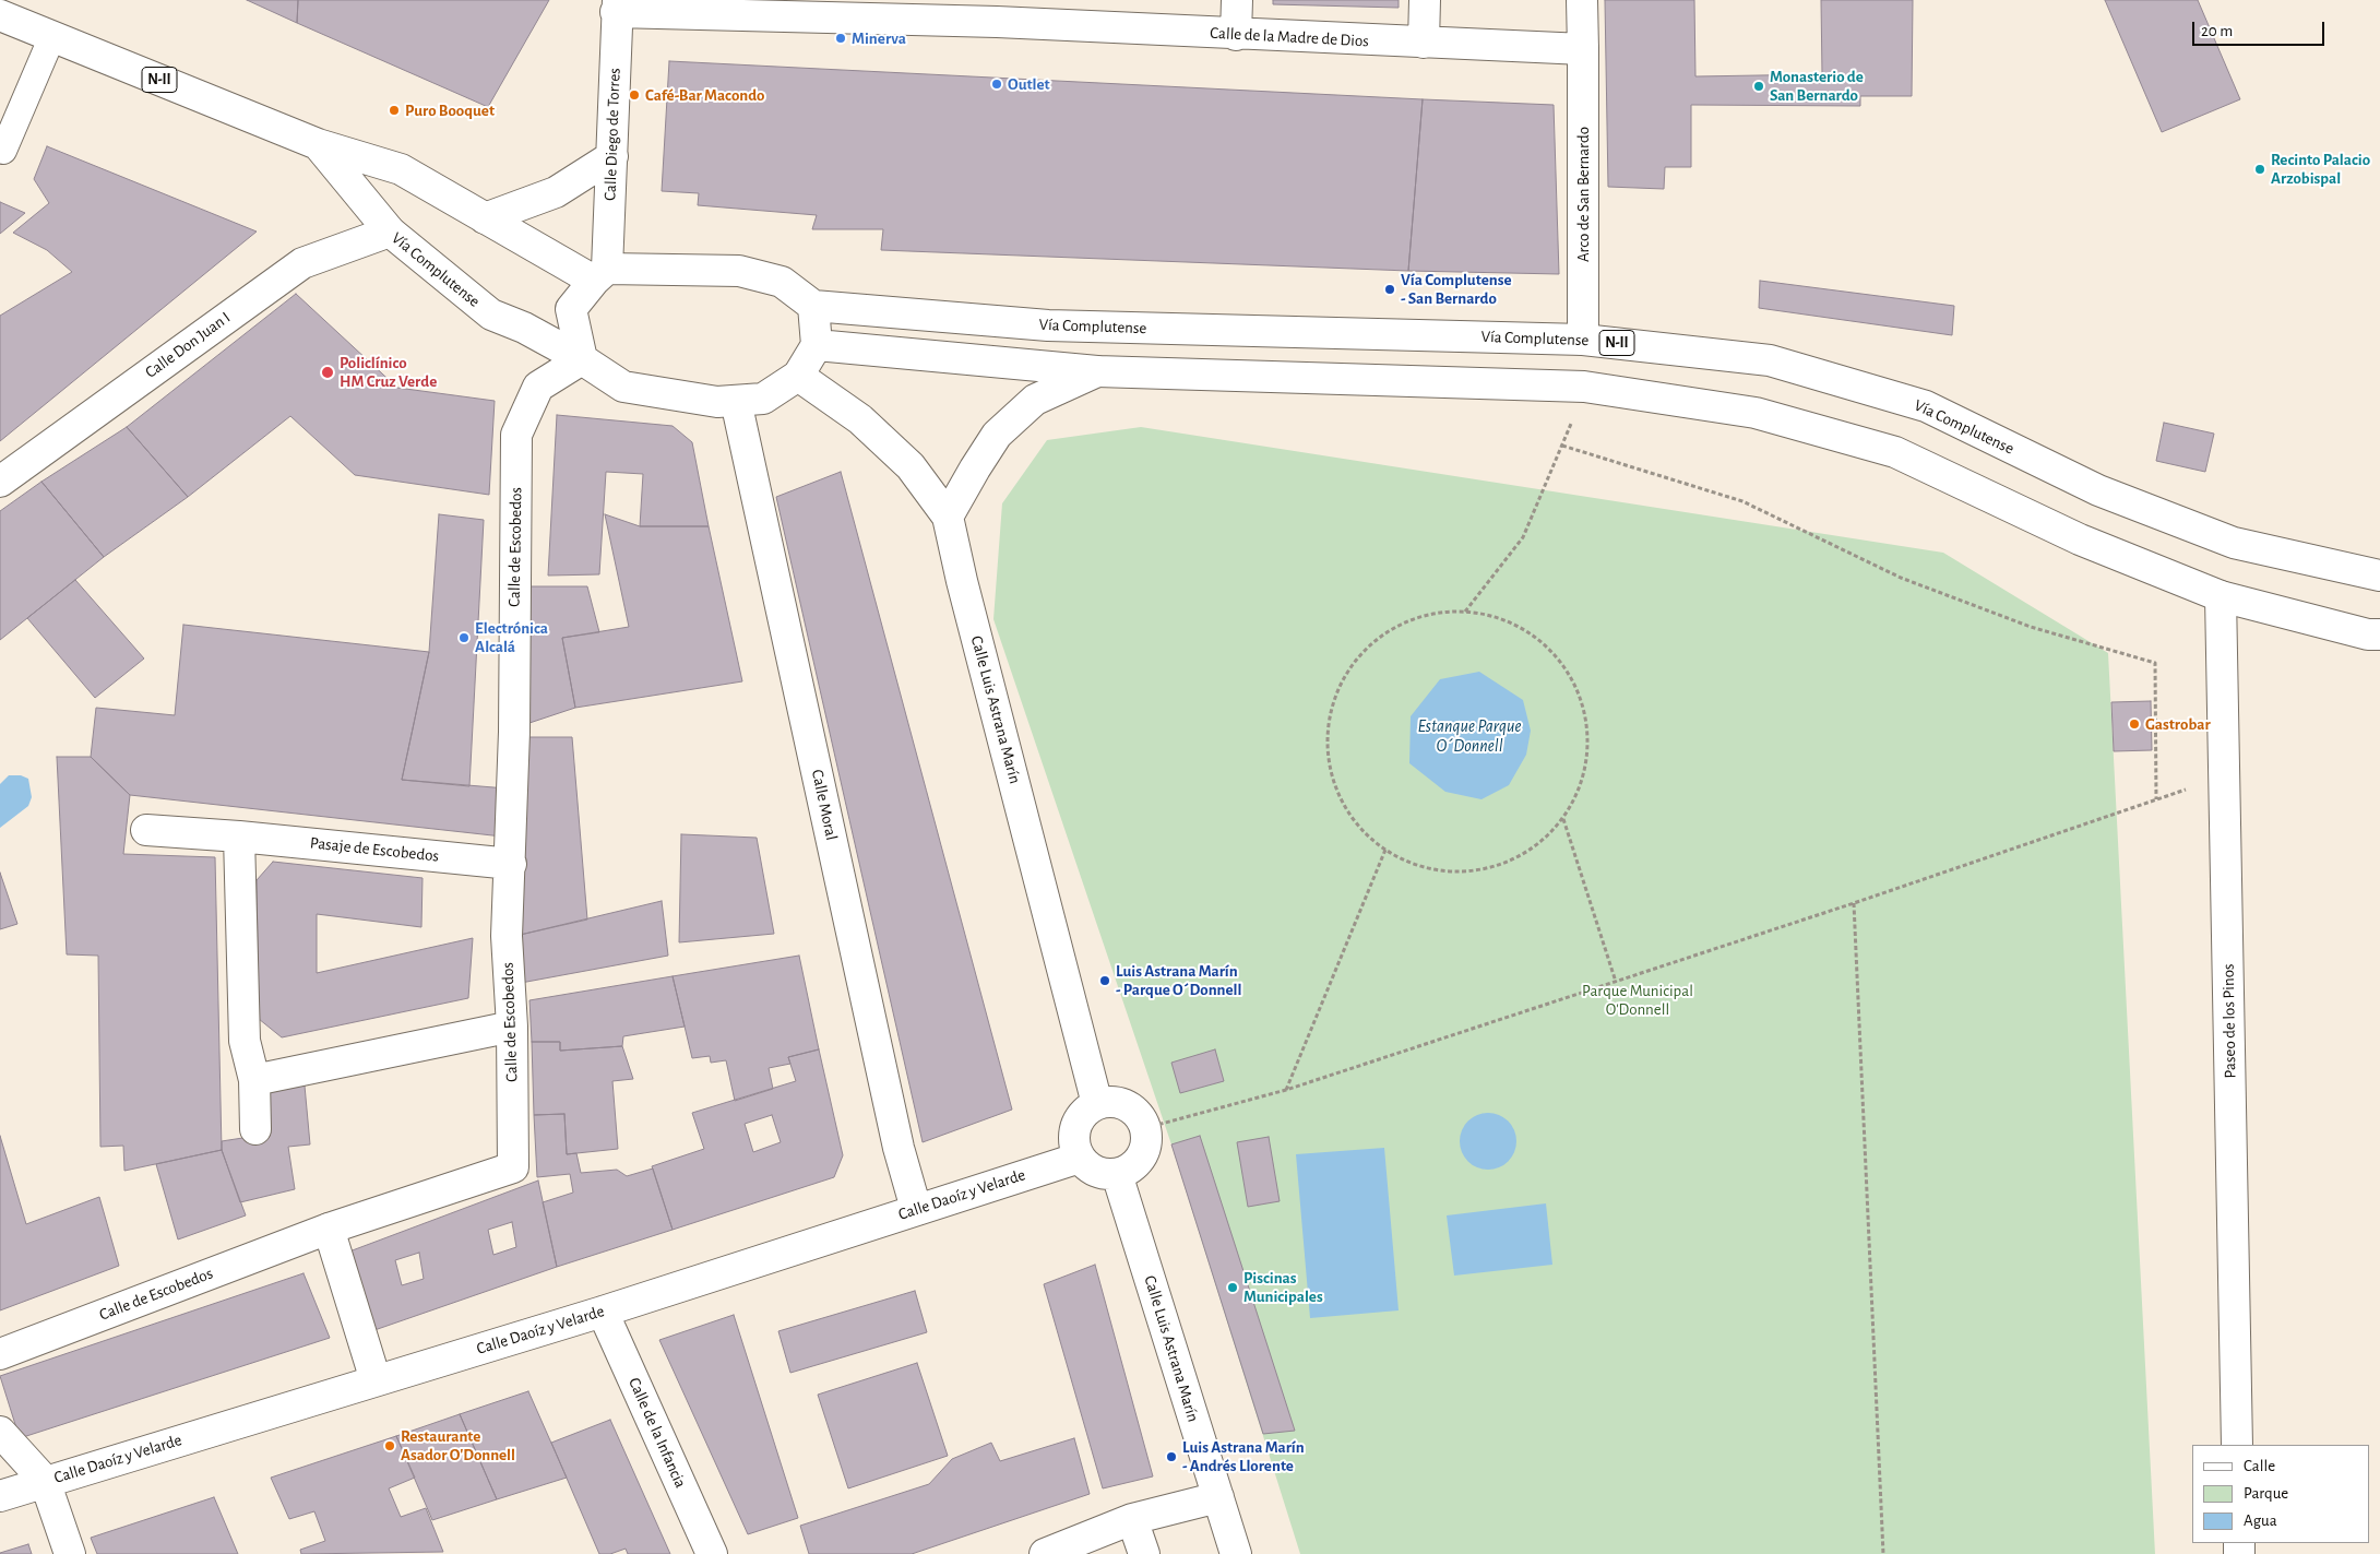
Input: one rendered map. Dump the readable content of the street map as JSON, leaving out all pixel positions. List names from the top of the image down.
{
  "streets": {
    "street": [
      "Calle de la Madre de Dios",
      "N-II",
      "Calle Diego de Torres",
      "Arco de San Bernardo",
      "Vía Complutense",
      "Calle Don Juan I",
      "Calle de Escobedos",
      "Calle Luis Astrana Marín",
      "Calle Moral",
      "Pasaje de Escobedos",
      "Paseo de los Pinos",
      "Calle Daoíz y Velarde",
      "Calle de la Infancia"
    ]
  },
  "crossings": [
    ["Calle de la Madre de Dios", "Calle Diego de Torres"],
    ["Calle de la Madre de Dios", "Arco de San Bernardo"],
    ["Calle Diego de Torres", "Vía Complutense"],
    ["Arco de San Bernardo", "Vía Complutense"],
    ["Vía Complutense", "Calle Don Juan I"],
    ["Vía Complutense", "Calle de Escobedos"],
    ["Vía Complutense", "Calle Luis Astrana Marín"],
    ["Vía Complutense", "Calle Moral"],
    ["Calle de Escobedos", "Pasaje de Escobedos"],
    ["Calle Luis Astrana Marín", "Calle Daoíz y Velarde"],
    ["Calle Moral", "Calle Daoíz y Velarde"],
    ["Calle Daoíz y Velarde", "Calle de la Infancia"]
  ],
  "water": ["Estanque Parque O´Donnell"],
  "parks": ["Parque Municipal O'Donnell"],
  "places": [
    "Minerva",
    "Outlet",
    "Monasterio de San Bernardo",
    "Café-Bar Macondo",
    "Puro Booquet",
    "Recinto Palacio Arzobispal",
    "Vía Complutense - San Bernardo",
    "Policlínico HM Cruz Verde",
    "Electrónica Alcalá",
    "Gastrobar",
    "Luis Astrana Marín - Parque O´Donnell",
    "Piscinas Municipales",
    "Restaurante Asador O'Donnell",
    "Luis Astrana Marín - Andrés Llorente"
  ],
  "legend": ["Calle", "Parque", "Agua"],
  "scale_bar": "20 m"
}
